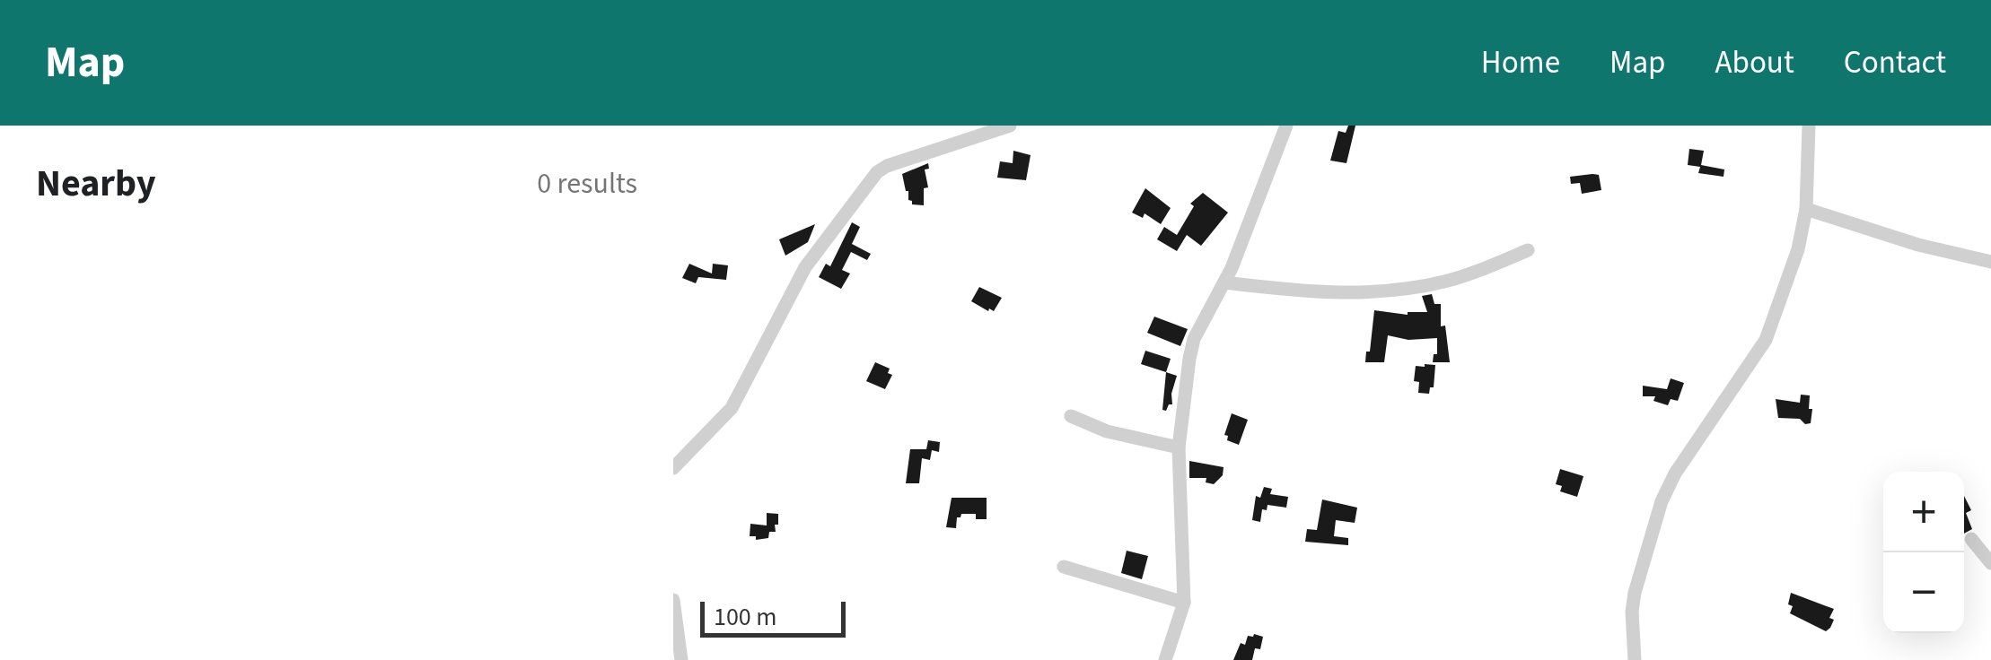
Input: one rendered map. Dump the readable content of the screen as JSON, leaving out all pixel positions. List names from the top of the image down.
{
  "scale_bar": "100 m",
  "page": {
    "header": "Map",
    "nav": [
      "Home",
      "Map",
      "About",
      "Contact"
    ],
    "heading": ["Nearby", "0 results"],
    "map_buttons": ["+", "−"],
    "scale": "100 m"
  }
}
